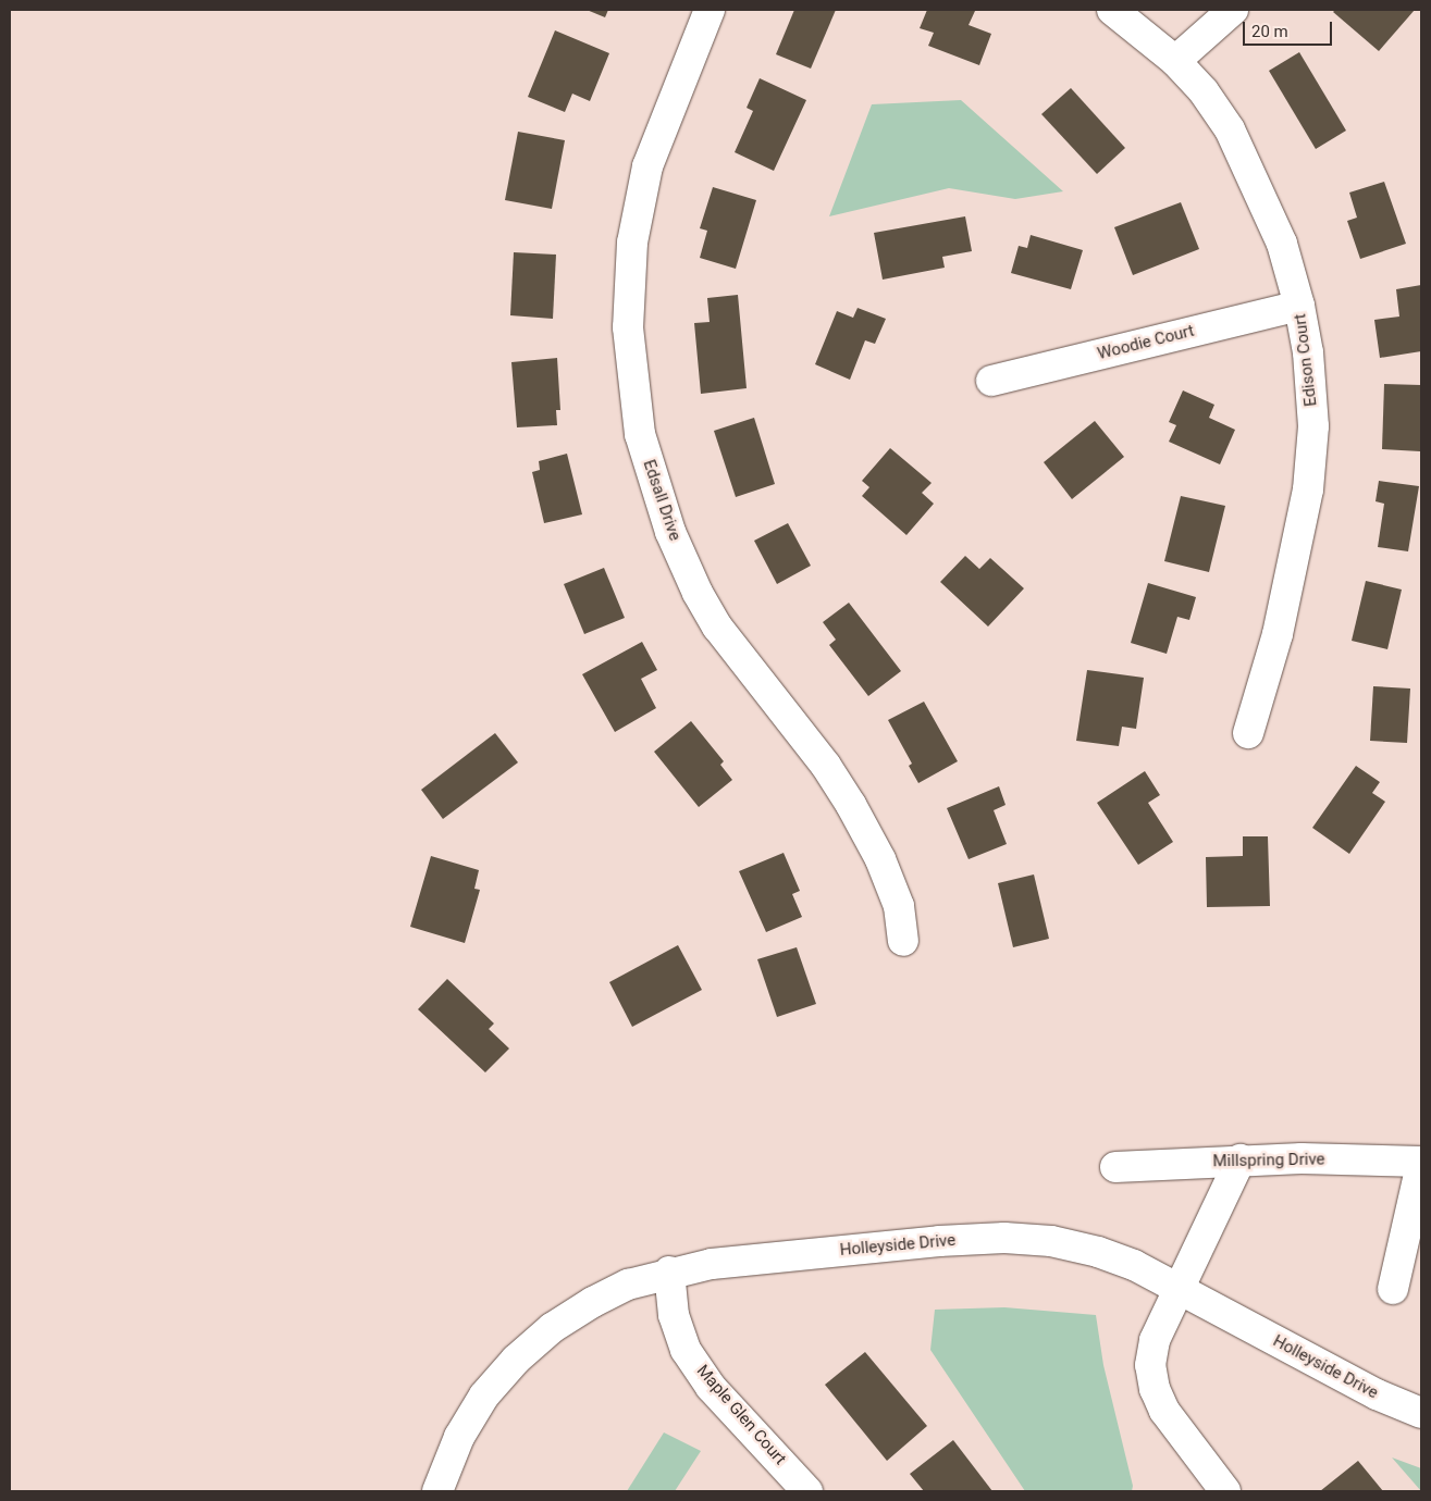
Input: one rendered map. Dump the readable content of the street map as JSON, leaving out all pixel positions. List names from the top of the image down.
{
  "streets": {
    "street": [
      "Woodie Court",
      "Edison Court",
      "Edsall Drive",
      "Millspring Drive",
      "Holleyside Drive",
      "Maple Glen Court"
    ]
  },
  "crossings": [
    ["Woodie Court", "Edison Court"],
    ["Holleyside Drive", "Maple Glen Court"]
  ],
  "scale_bar": "20 m"
}
